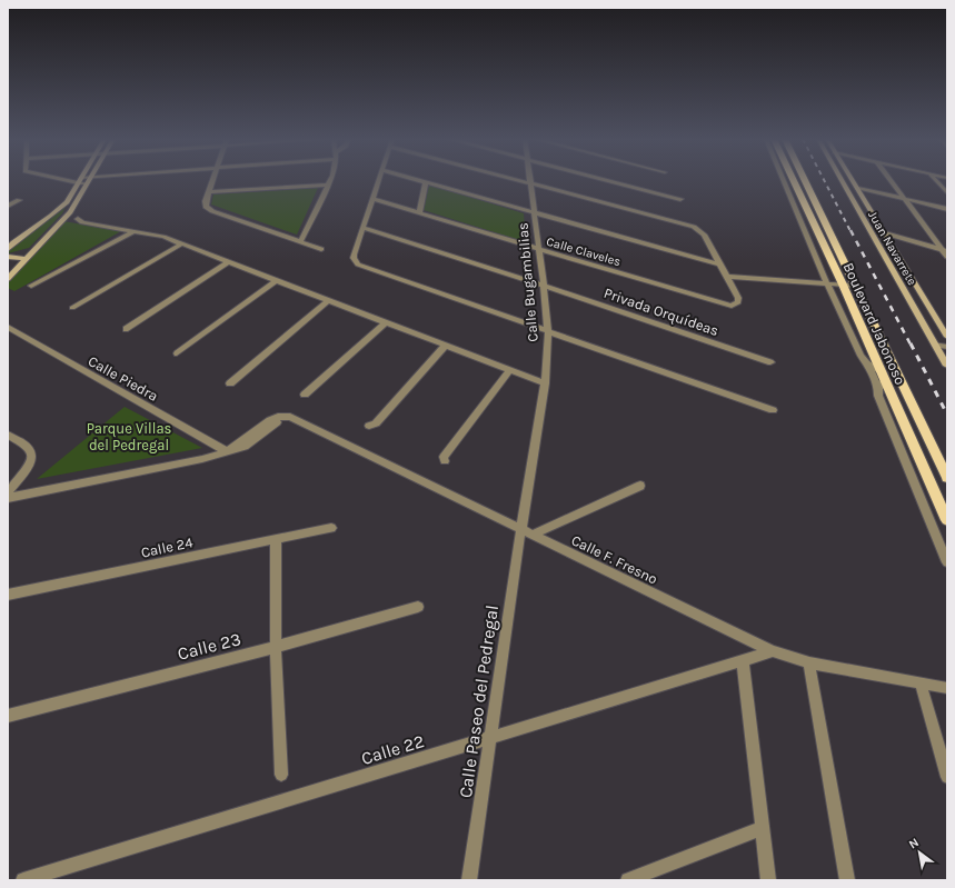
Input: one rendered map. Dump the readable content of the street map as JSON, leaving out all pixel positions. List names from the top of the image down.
{
  "streets": {
    "main road": ["Juan Navarrete", "Boulevard Jabonoso"],
    "street": [
      "Calle Claveles",
      "Calle Bugambilias",
      "Privada Orquídeas",
      "Calle Piedra",
      "Calle 24",
      "Calle F. Fresno",
      "Calle 23",
      "Calle Paseo del Pedregal",
      "Calle 22"
    ]
  },
  "crossings": [
    ["Calle Claveles", "Calle Bugambilias"],
    ["Calle Bugambilias", "Privada Orquídeas"],
    ["Calle Bugambilias", "Calle F. Fresno"],
    ["Calle Bugambilias", "Calle Paseo del Pedregal"],
    ["Calle Piedra", "Calle F. Fresno"],
    ["Calle F. Fresno", "Calle Paseo del Pedregal"],
    ["Calle F. Fresno", "Calle 22"],
    ["Calle Paseo del Pedregal", "Calle 22"]
  ],
  "parks": ["Parque Villas del Pedregal"],
  "north": "top left"
}
